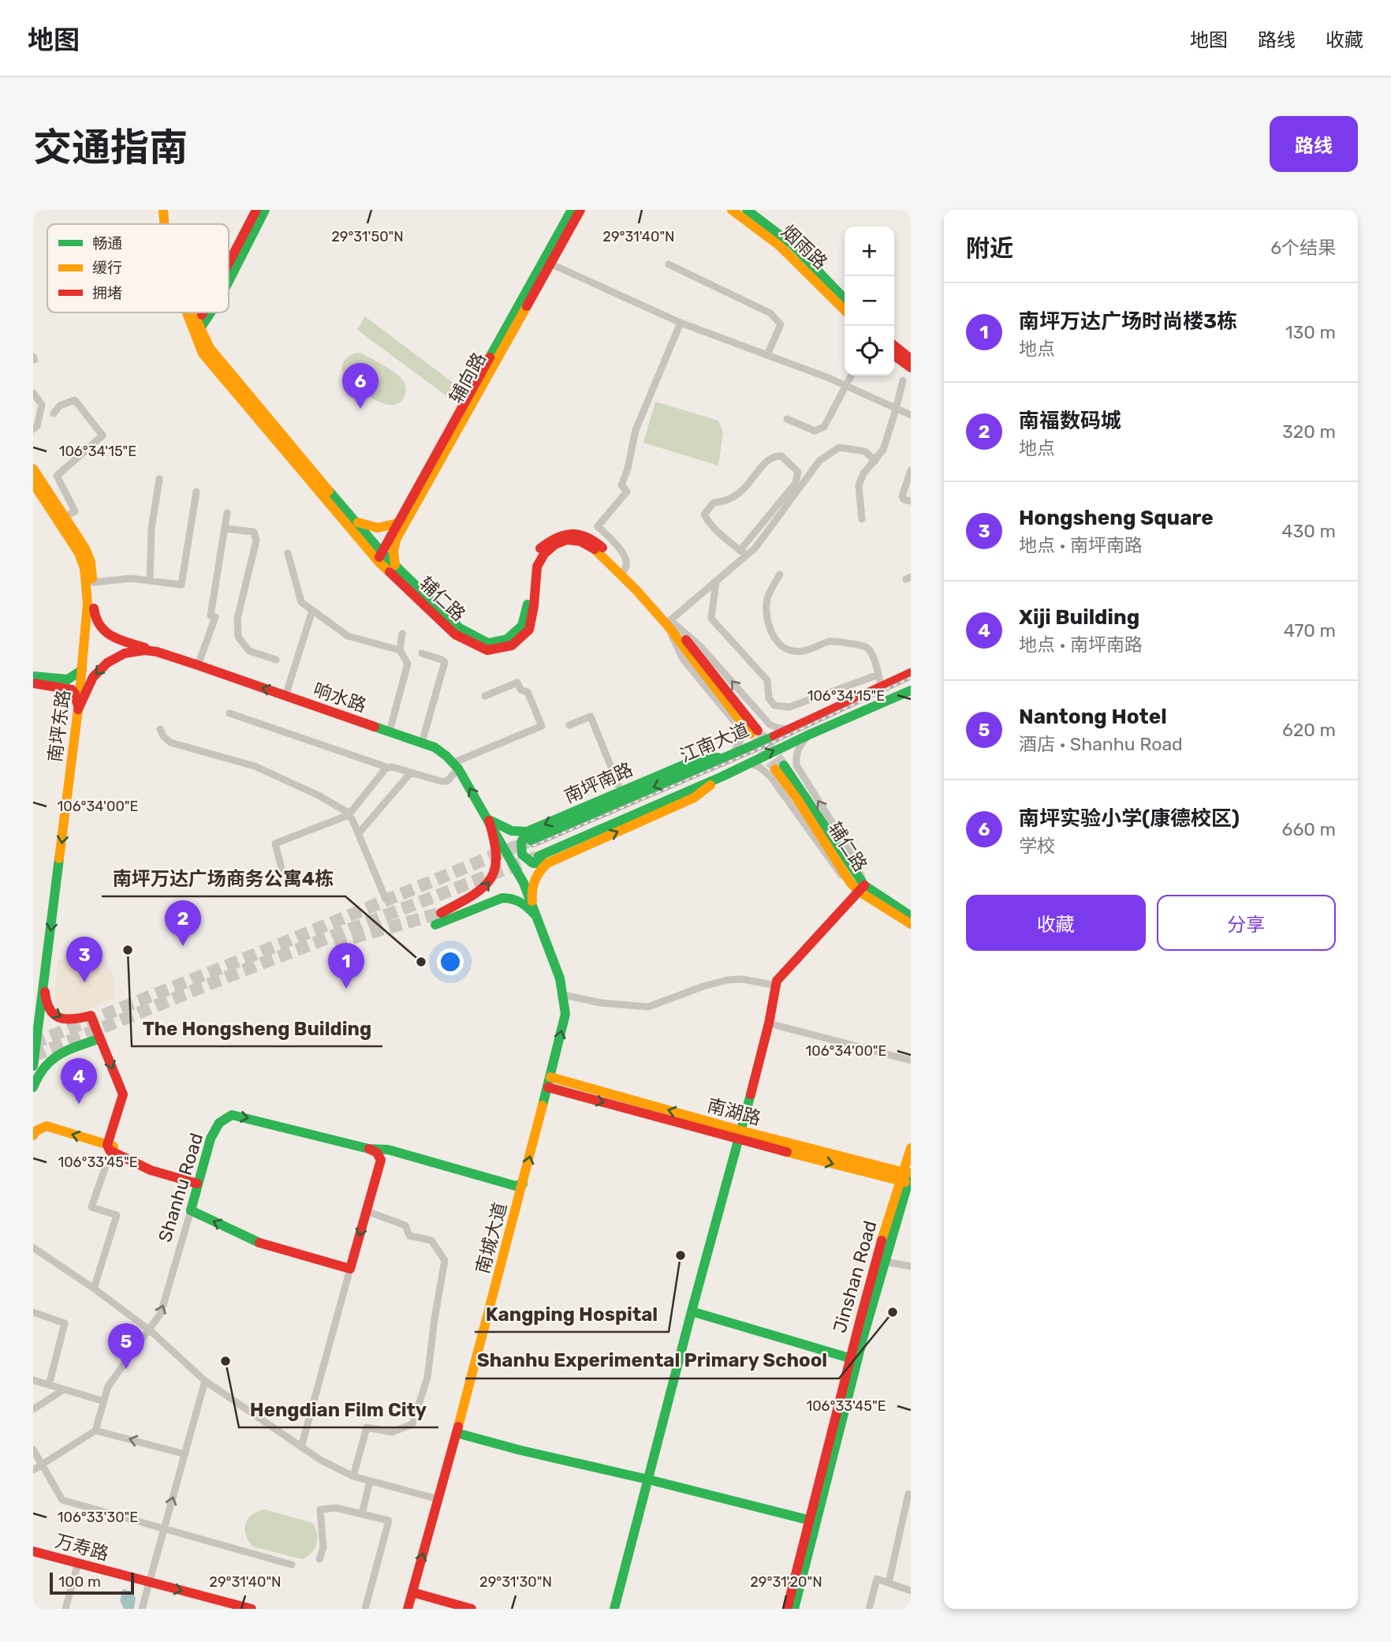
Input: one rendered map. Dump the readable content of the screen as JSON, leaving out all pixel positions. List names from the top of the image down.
{
  "streets": {
    "main road": [
      "烟雨路",
      "辅向路",
      "辅仁路",
      "响水路",
      "南坪东路",
      "江南大道",
      "南坪南路",
      "Shanhu Road",
      "南城大道",
      "Jinshan Road",
      "万寿路"
    ]
  },
  "crossings": [
    ["辅向路", "辅仁路"],
    ["响水路", "南坪东路"],
    ["响水路", "南城大道"],
    ["江南大道", "南坪南路"],
    ["Shanhu Road", "南城大道"]
  ],
  "one_way": ["南坪东路", "南城大道", "万寿路"],
  "places": [
    "The Hongsheng Building",
    "南坪万达广场商务公寓4栋",
    "Kangping Hospital",
    "Shanhu Experimental Primary School",
    "Hengdian Film City"
  ],
  "legend": ["畅通", "缓行", "拥堵"],
  "scale_bar": "100 m",
  "page": {
    "header": "地图",
    "nav": ["地图", "路线", "收藏"],
    "title": "交通指南",
    "buttons": [
      "路线",
      ["收藏", "分享"]
    ],
    "heading": ["附近", "6个结果"],
    "map_buttons": ["+", "−"],
    "list": [
      {
        "mark": "1",
        "name": "南坪万达广场时尚楼3栋",
        "note": "地点",
        "value": "130 m"
      },
      {
        "mark": "2",
        "name": "南福数码城",
        "note": "地点",
        "value": "320 m"
      },
      {
        "mark": "3",
        "name": "Hongsheng Square",
        "note": "地点 · 南坪南路",
        "value": "430 m"
      },
      {
        "mark": "4",
        "name": "Xiji Building",
        "note": "地点 · 南坪南路",
        "value": "470 m"
      },
      {
        "mark": "5",
        "name": "Nantong Hotel",
        "note": "酒店 · Shanhu Road",
        "value": "620 m"
      },
      {
        "mark": "6",
        "name": "南坪实验小学(康德校区)",
        "note": "学校",
        "value": "660 m"
      }
    ],
    "pins": [
      "6",
      "2",
      "3",
      "1",
      "4",
      "5"
    ],
    "scale": "100 m"
  },
  "coordinates": [
    "29°31'50\"N",
    "29°31'40\"N",
    "106°34'15\"E",
    "106°34'00\"E",
    "106°33'45\"E",
    "106°33'30\"E",
    "29°31'30\"N",
    "29°31'20\"N"
  ]
}
